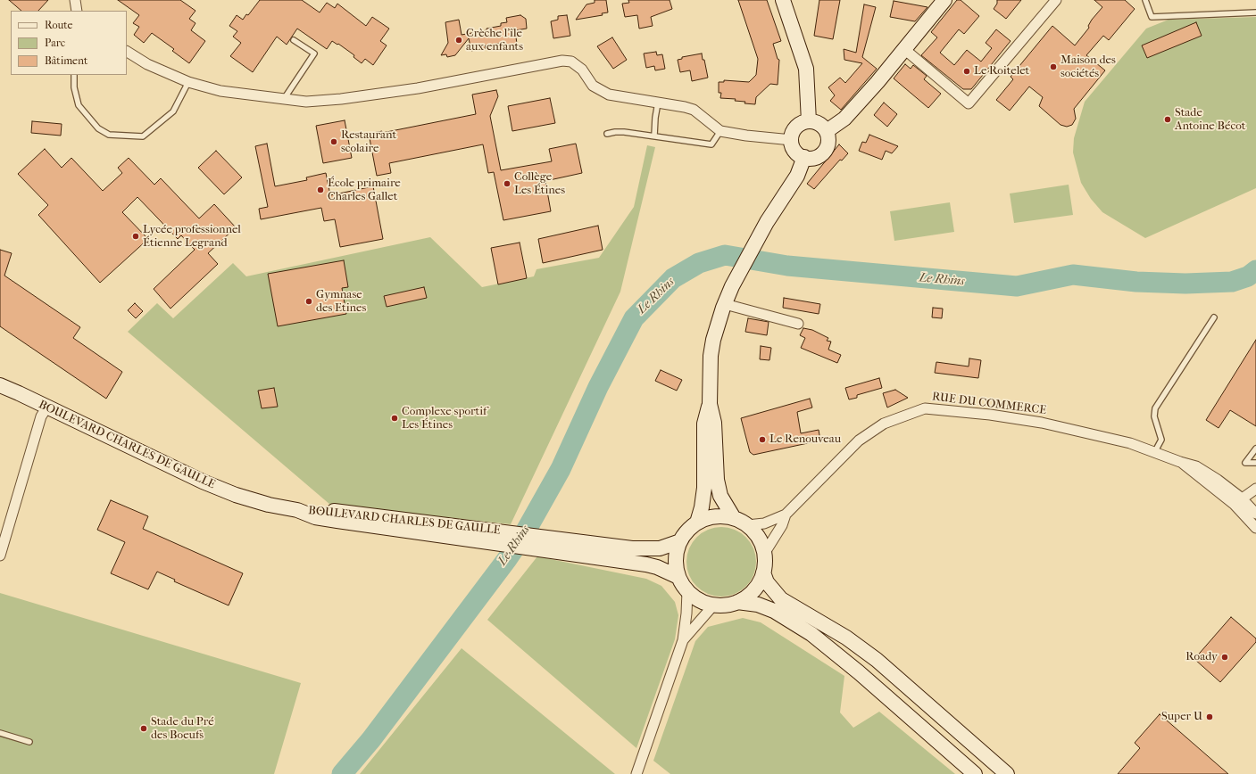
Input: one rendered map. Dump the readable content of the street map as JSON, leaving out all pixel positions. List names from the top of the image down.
{
  "streets": {
    "main road": ["BOULEVARD CHARLES DE GAULLE"],
    "street": ["RUE DU COMMERCE"]
  },
  "crossings": [
    ["RUE DU COMMERCE", "BOULEVARD CHARLES DE GAULLE"]
  ],
  "water": ["Le Rhins"],
  "places": [
    "Crèche l'île aux enfants",
    "Maison des sociétés",
    "Le Roitelet",
    "Stade Antoine Bécot",
    "Restaurant scolaire",
    "Collège Les Étines",
    "École primaire Charles Gallet",
    "Lycée professionnel Étienne Legrand",
    "Gymnase des Etines",
    "Complexe sportif Les Étines",
    "Le Renouveau",
    "Roady",
    "Super U",
    "Stade du Pré des Boeufs"
  ],
  "legend": ["Route", "Parc", "Bâtiment"]
}
